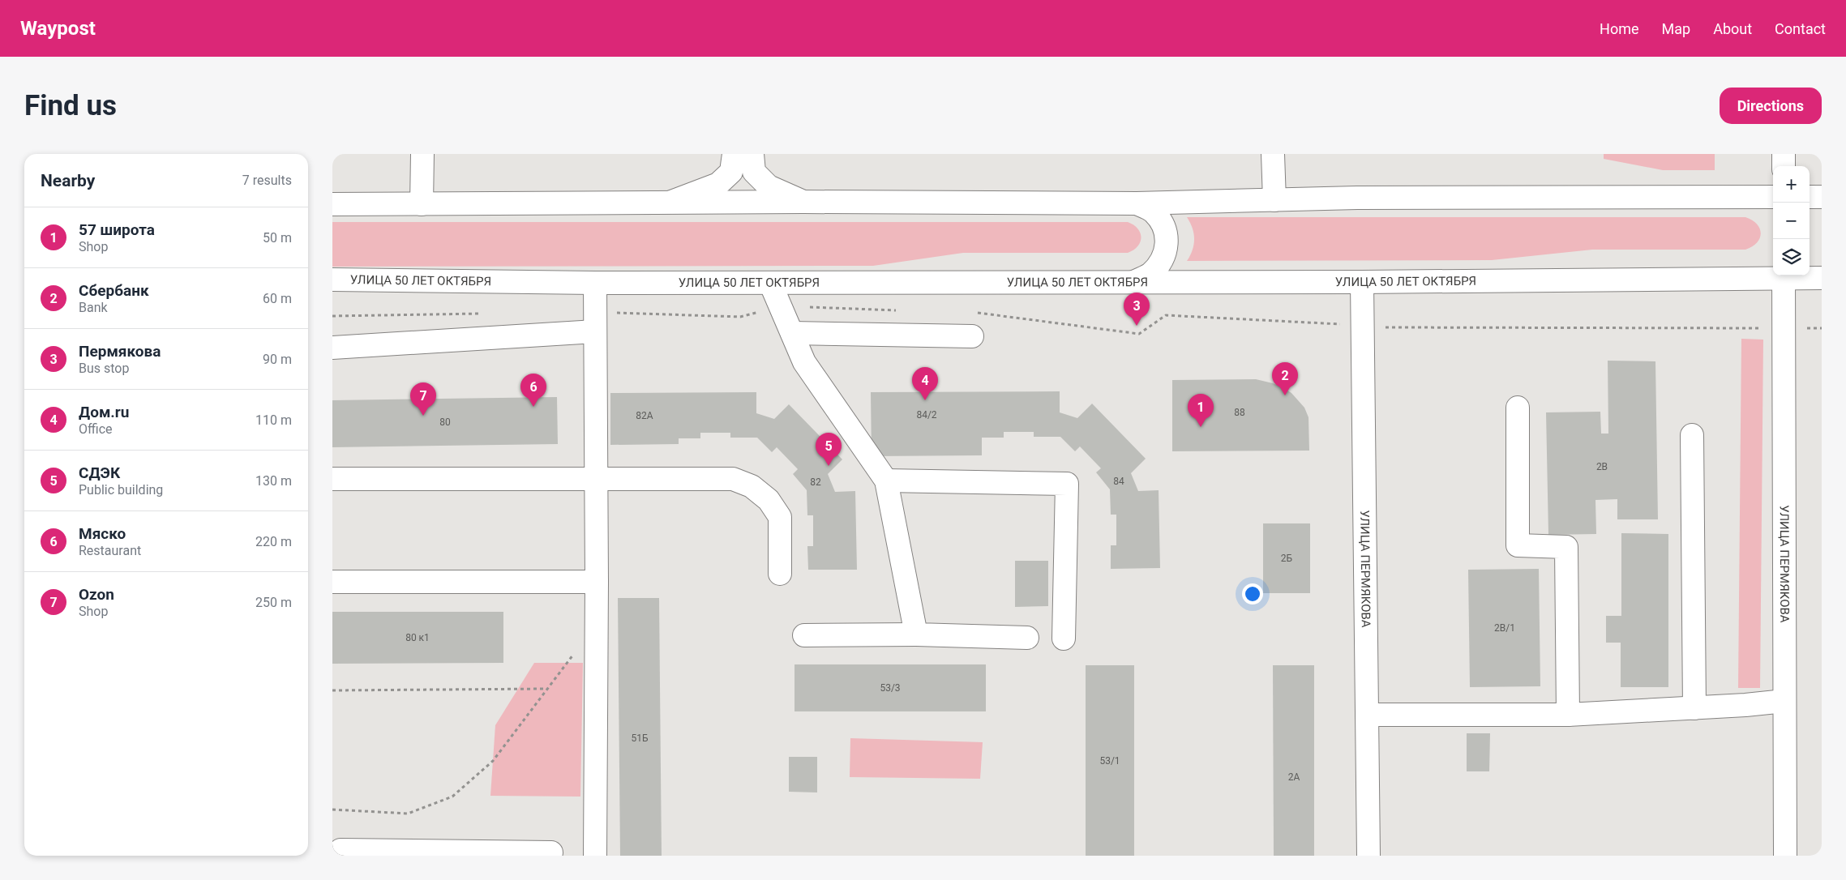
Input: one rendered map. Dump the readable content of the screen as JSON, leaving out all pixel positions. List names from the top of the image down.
{
  "streets": {
    "main road": ["УЛИЦА 50 ЛЕТ ОКТЯБРЯ", "УЛИЦА ПЕРМЯКОВА"]
  },
  "crossings": [
    ["УЛИЦА 50 ЛЕТ ОКТЯБРЯ", "УЛИЦА ПЕРМЯКОВА"]
  ],
  "house_numbers": [
    "88",
    "84/2",
    "82А",
    "80",
    "2В",
    "84",
    "82",
    "2Б",
    "2В/1",
    "80 к1",
    "53/3",
    "51Б",
    "53/1",
    "2А"
  ],
  "page": {
    "header": "Waypost",
    "nav": [
      "Home",
      "Map",
      "About",
      "Contact"
    ],
    "buttons": "Directions",
    "title": "Find us",
    "heading": ["Nearby", "7 results"],
    "map_buttons": ["+", "−"],
    "list": [
      {
        "mark": "1",
        "name": "57 широта",
        "note": "Shop",
        "value": "50 m"
      },
      {
        "mark": "2",
        "name": "Сбербанк",
        "note": "Bank",
        "value": "60 m"
      },
      {
        "mark": "3",
        "name": "Пермякова",
        "note": "Bus stop",
        "value": "90 m"
      },
      {
        "mark": "4",
        "name": "Дом.ru",
        "note": "Office",
        "value": "110 m"
      },
      {
        "mark": "5",
        "name": "СДЭК",
        "note": "Public building",
        "value": "130 m"
      },
      {
        "mark": "6",
        "name": "Мяско",
        "note": "Restaurant",
        "value": "220 m"
      },
      {
        "mark": "7",
        "name": "Ozon",
        "note": "Shop",
        "value": "250 m"
      }
    ],
    "pins": [
      "3",
      "2",
      "4",
      "6",
      "7",
      "1",
      "5"
    ]
  }
}
